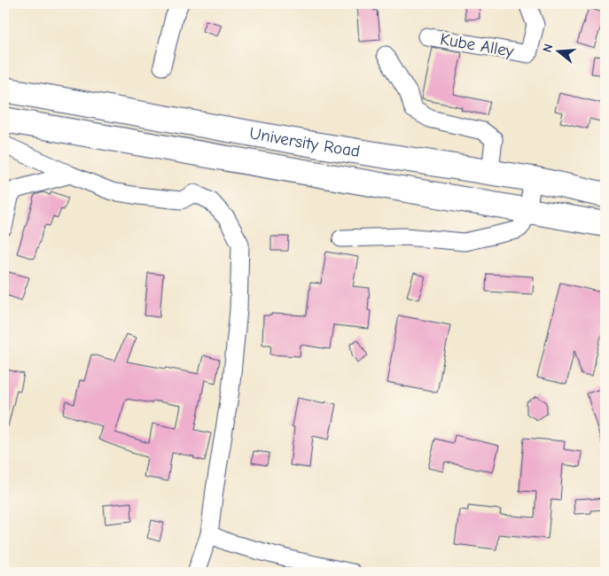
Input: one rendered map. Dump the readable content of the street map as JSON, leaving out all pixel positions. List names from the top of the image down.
{
  "streets": {
    "highway": ["University Road"],
    "street": ["Kube Alley"]
  },
  "north": "left"
}
